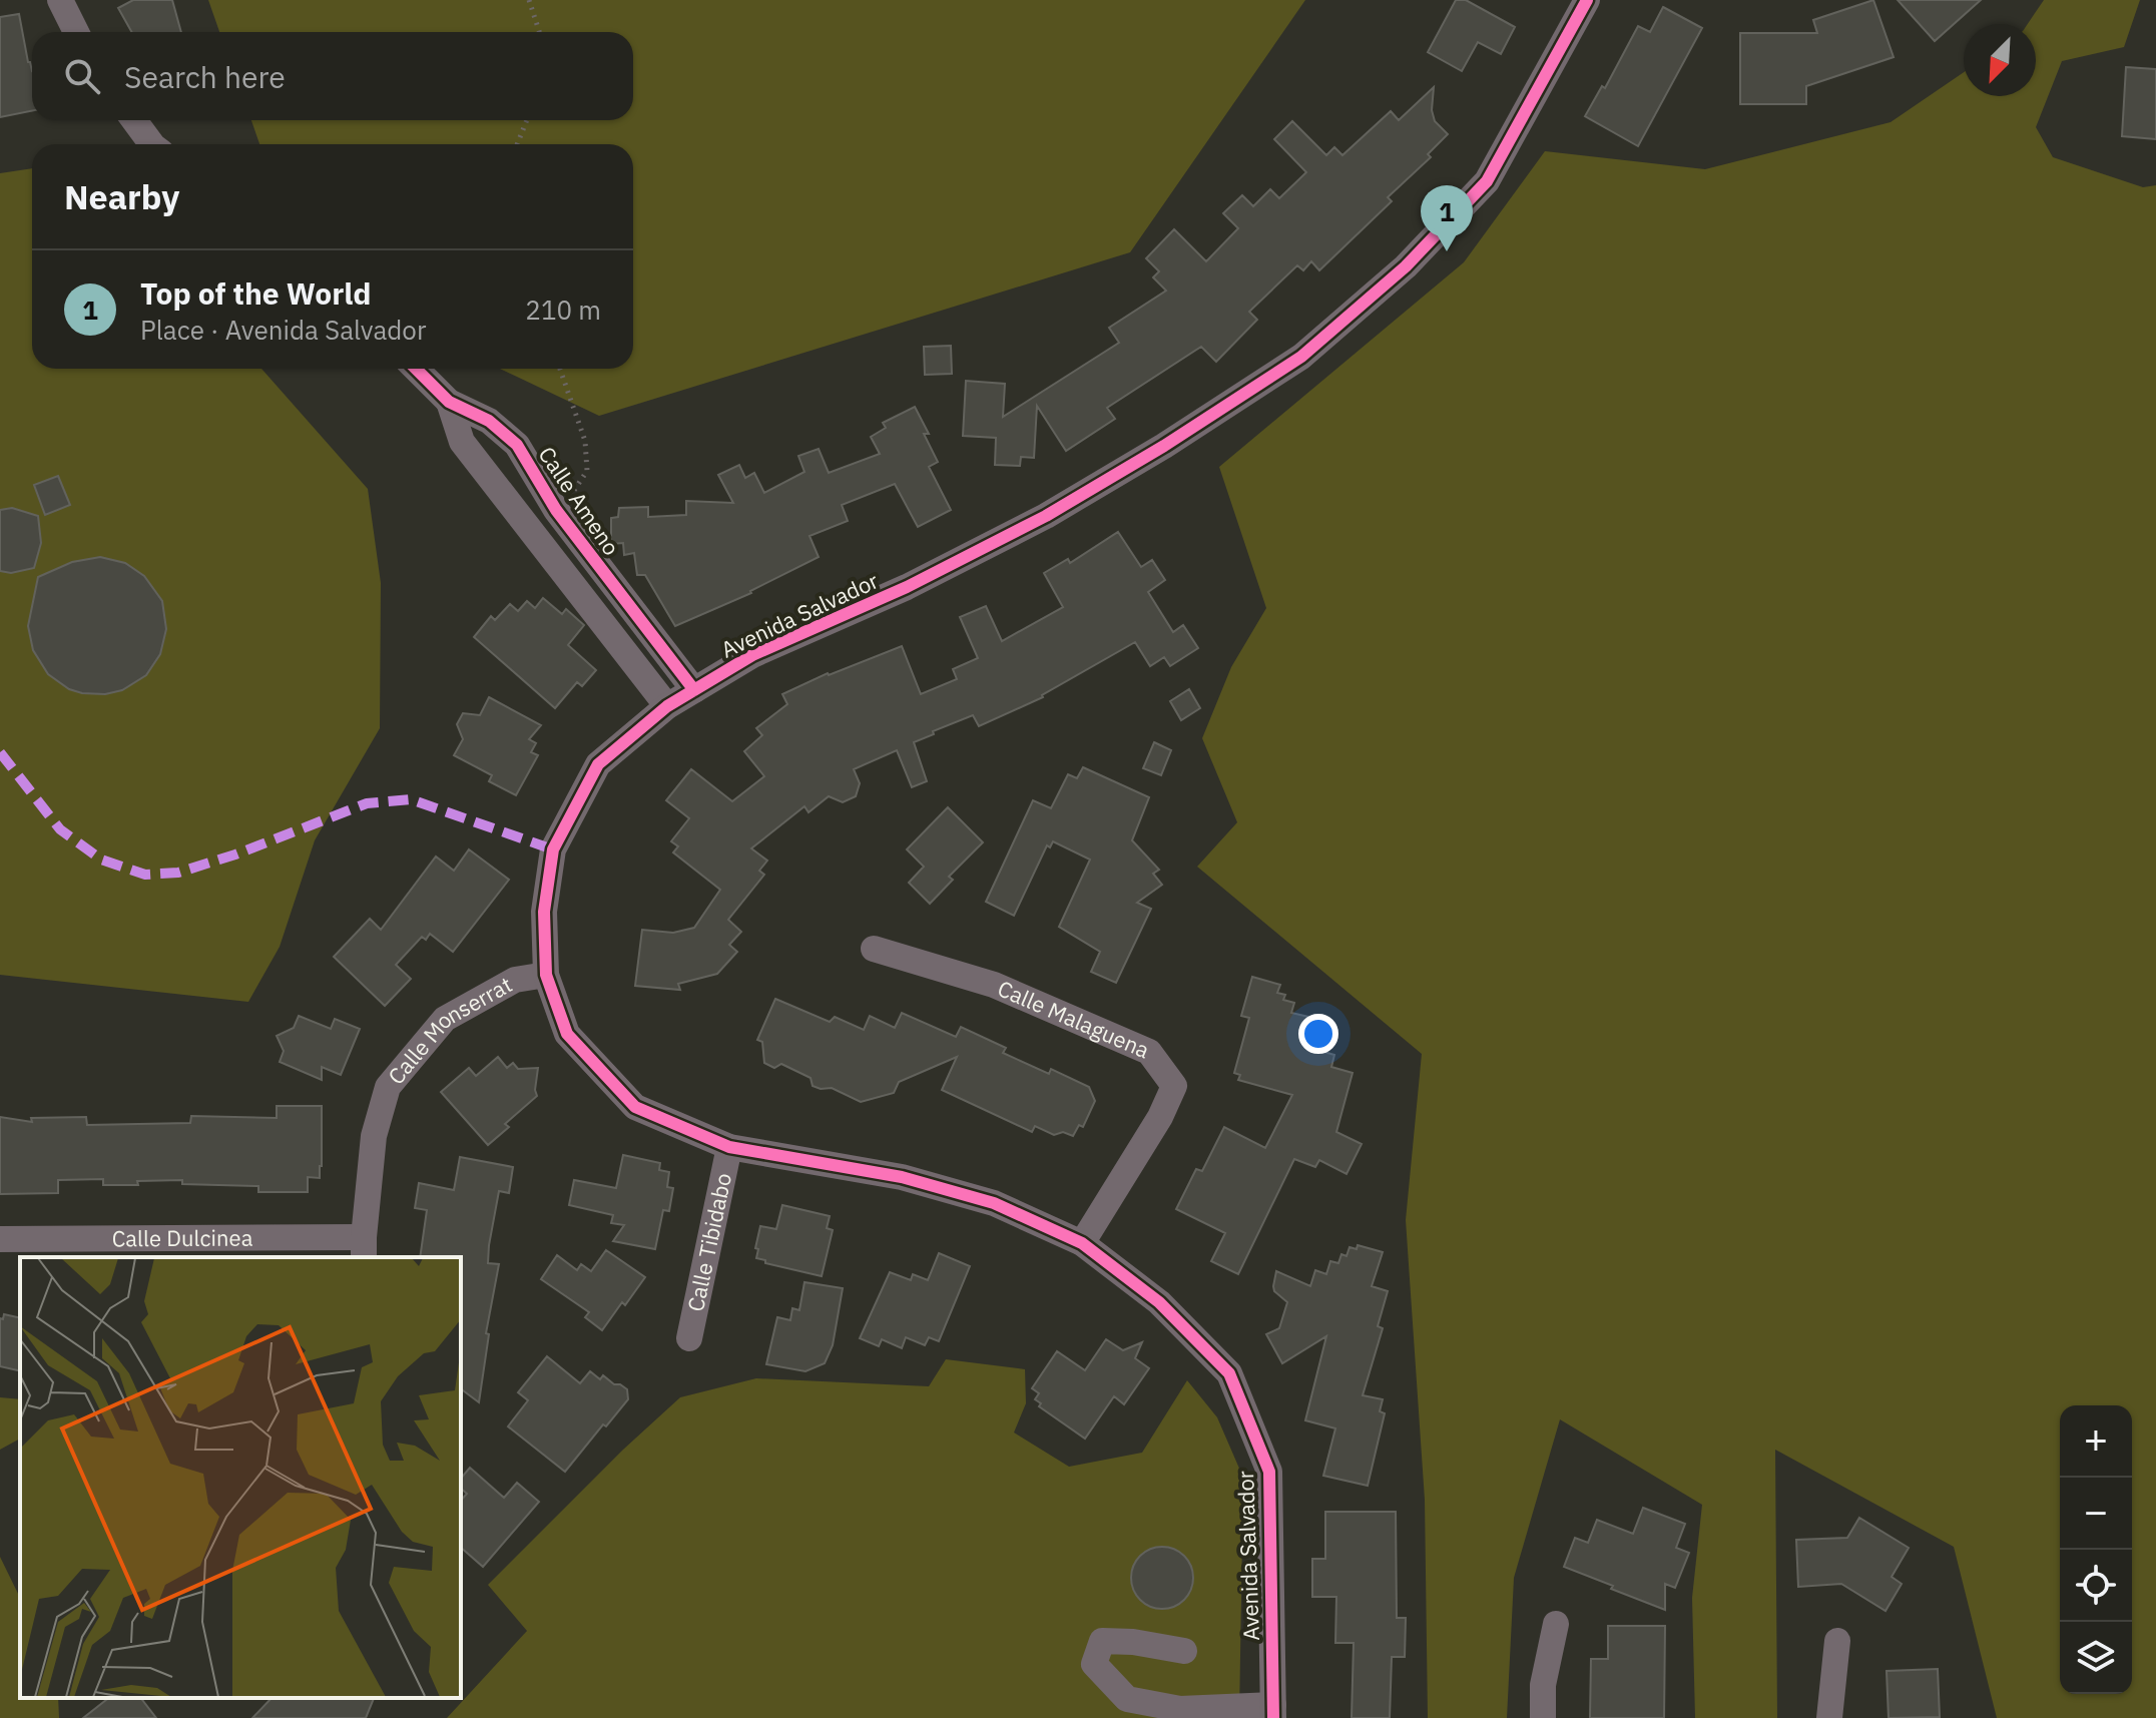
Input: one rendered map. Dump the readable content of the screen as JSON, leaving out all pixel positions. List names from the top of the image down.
{
  "streets": {
    "street": [
      "Calle Ameno",
      "Avenida Salvador",
      "Calle Malaguena",
      "Calle Monserrat",
      "Calle Dulcinea",
      "Calle Tibidabo"
    ]
  },
  "crossings": [
    ["Calle Ameno", "Avenida Salvador"],
    ["Avenida Salvador", "Calle Malaguena"],
    ["Avenida Salvador", "Calle Monserrat"],
    ["Avenida Salvador", "Calle Tibidabo"],
    ["Calle Monserrat", "Calle Dulcinea"]
  ],
  "north": "bottom left",
  "page": {
    "search": "Search here",
    "heading": "Nearby",
    "pins": "1",
    "list": [
      {
        "mark": "1",
        "name": "Top of the World",
        "note": "Place · Avenida Salvador",
        "value": "210 m"
      }
    ],
    "map_buttons": ["+", "−"]
  }
}
